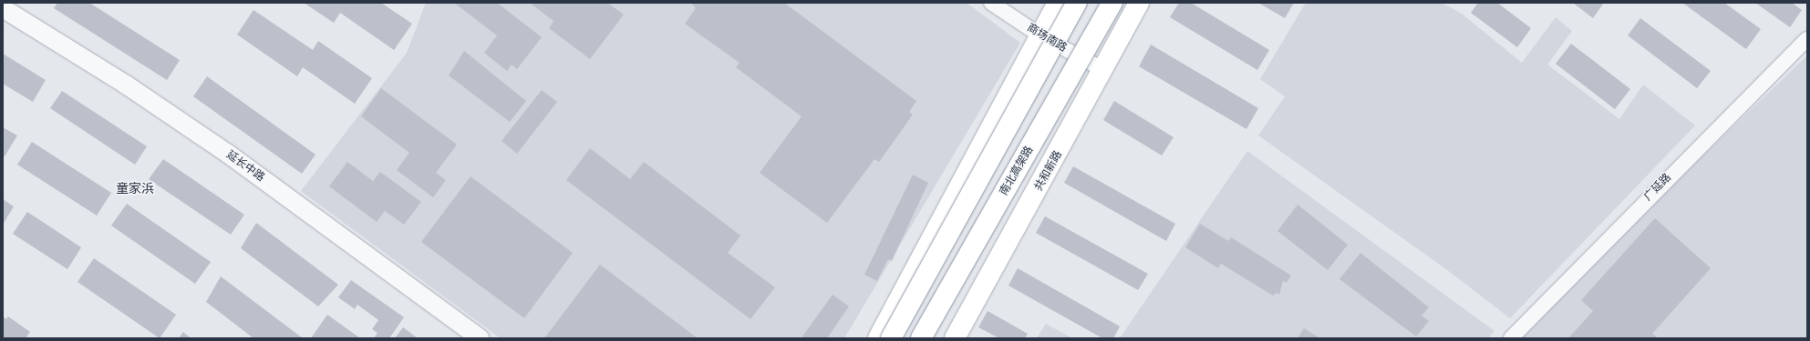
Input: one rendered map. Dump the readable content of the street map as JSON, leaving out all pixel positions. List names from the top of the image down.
{
  "streets": {
    "main road": ["南北高架路", "共和新路"],
    "street": ["商场南路", "延长中路", "广延路"]
  },
  "crossings": [
    ["商场南路", "共和新路"]
  ],
  "districts": ["童家浜"]
}
